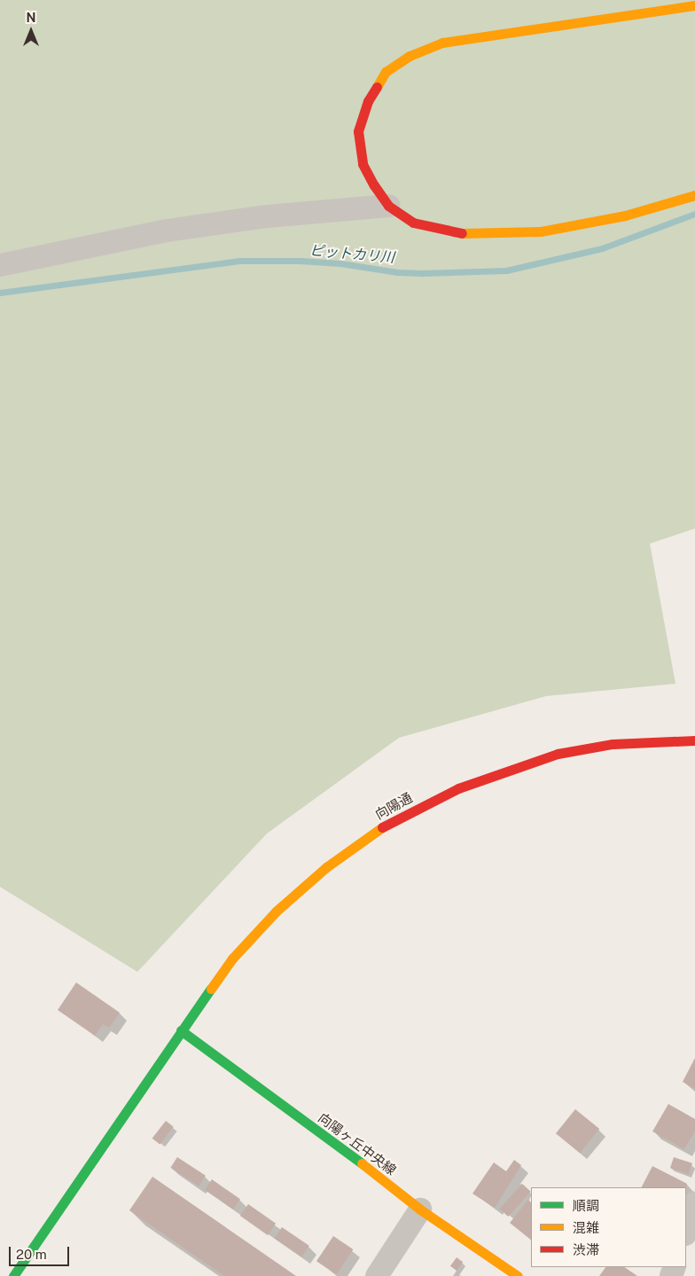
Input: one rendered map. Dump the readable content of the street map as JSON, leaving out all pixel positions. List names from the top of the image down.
{
  "streets": {
    "street": ["向陽通", "向陽ヶ丘中央線"]
  },
  "crossings": [
    ["向陽通", "向陽ヶ丘中央線"]
  ],
  "water": ["ピットカリ川"],
  "legend": ["順調", "混雑", "渋滞"],
  "scale_bar": "20 m",
  "north": "top"
}
